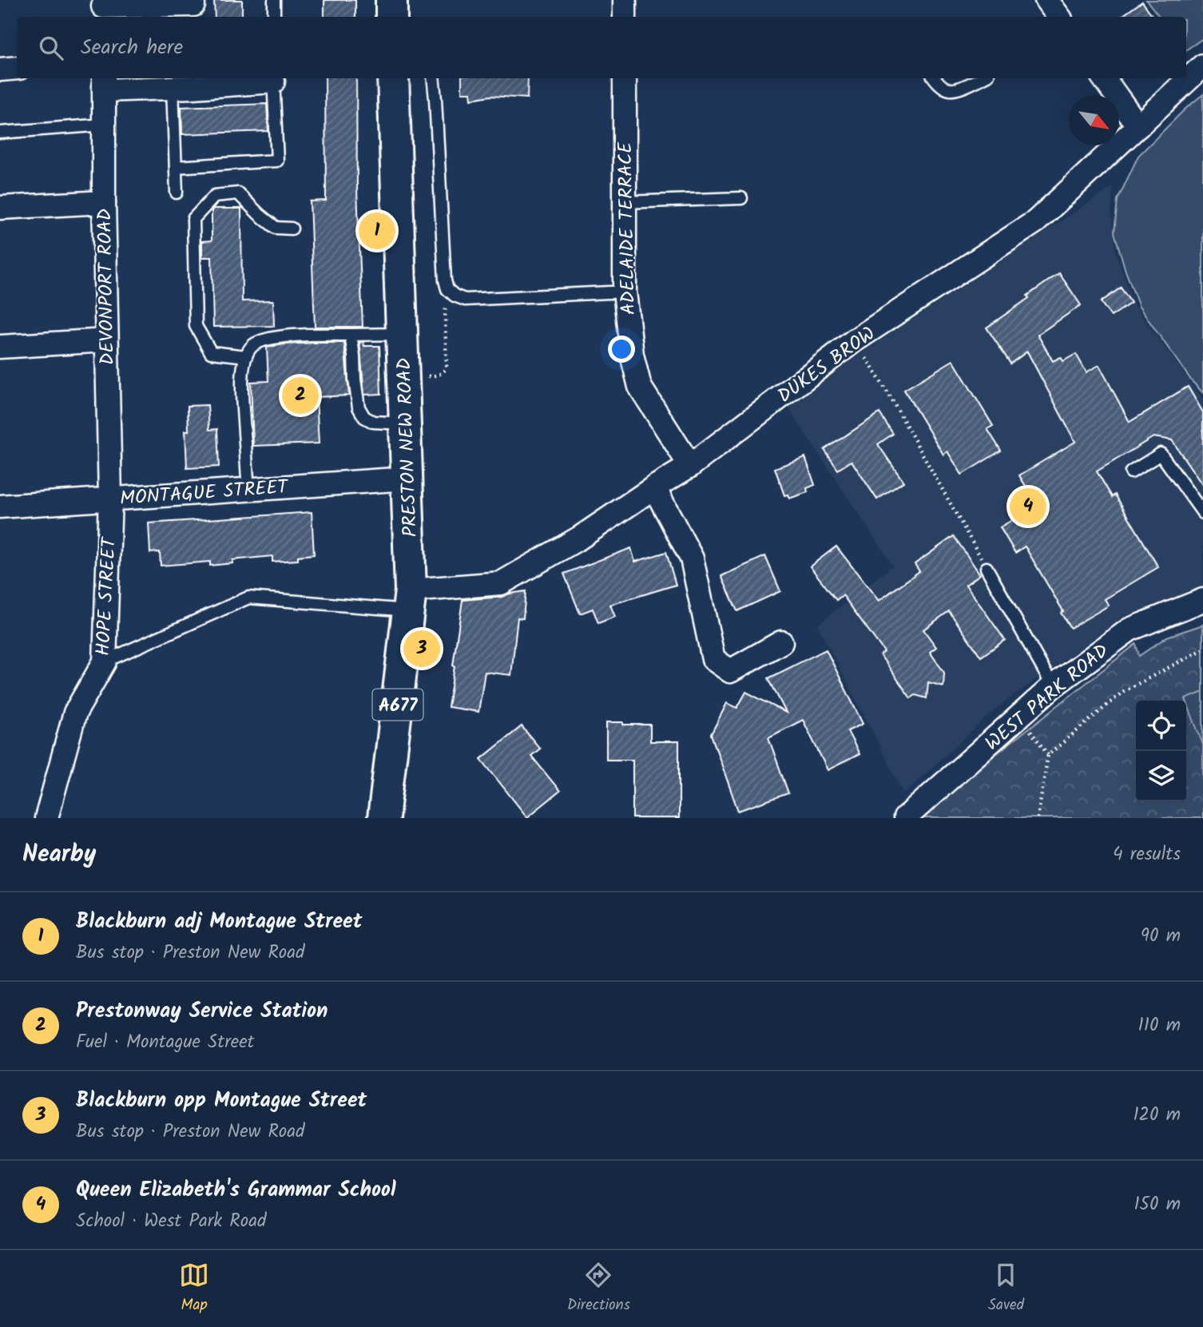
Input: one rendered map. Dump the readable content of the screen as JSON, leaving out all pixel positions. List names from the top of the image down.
{
  "streets": {
    "highway": ["PRESTON NEW ROAD", "A677"],
    "street": [
      "ADELAIDE TERRACE",
      "DEVONPORT ROAD",
      "DUKES BROW",
      "MONTAGUE STREET",
      "HOPE STREET",
      "WEST PARK ROAD"
    ]
  },
  "crossings": [
    ["ADELAIDE TERRACE", "DUKES BROW"],
    ["DEVONPORT ROAD", "MONTAGUE STREET"],
    ["DEVONPORT ROAD", "HOPE STREET"],
    ["DUKES BROW", "PRESTON NEW ROAD"],
    ["PRESTON NEW ROAD", "MONTAGUE STREET"],
    ["MONTAGUE STREET", "HOPE STREET"]
  ],
  "north": "bottom right",
  "page": {
    "search": "Search here",
    "pins": [
      "1",
      "2",
      "4",
      "3"
    ],
    "heading": ["Nearby", "4 results"],
    "list": [
      {
        "mark": "1",
        "name": "Blackburn adj Montague Street",
        "note": "Bus stop · Preston New Road",
        "value": "90 m"
      },
      {
        "mark": "2",
        "name": "Prestonway Service Station",
        "note": "Fuel · Montague Street",
        "value": "110 m"
      },
      {
        "mark": "3",
        "name": "Blackburn opp Montague Street",
        "note": "Bus stop · Preston New Road",
        "value": "120 m"
      },
      {
        "mark": "4",
        "name": "Queen Elizabeth's Grammar School",
        "note": "School · West Park Road",
        "value": "150 m"
      }
    ],
    "nav": ["Map", "Directions", "Saved"]
  }
}
